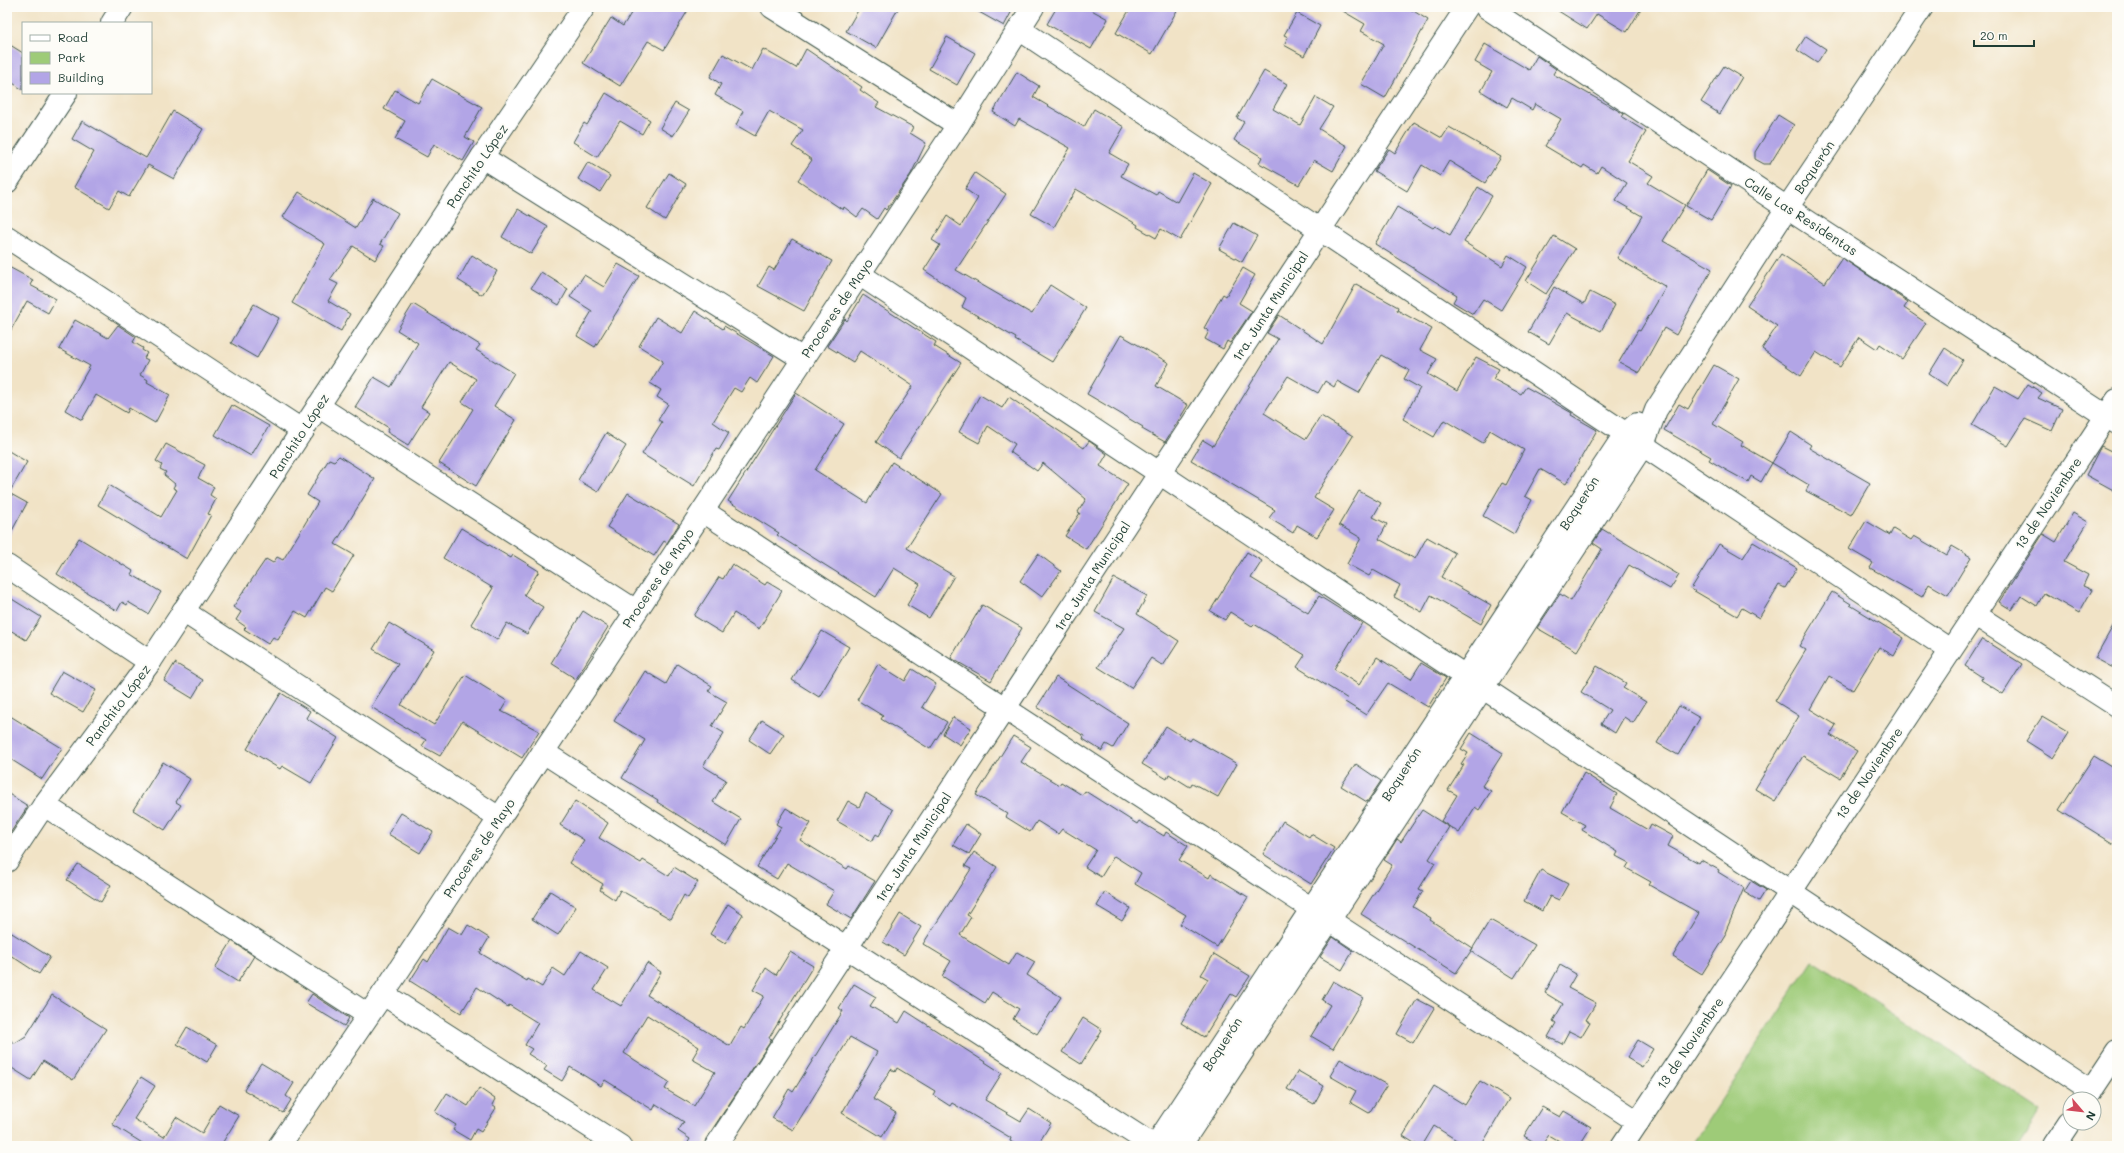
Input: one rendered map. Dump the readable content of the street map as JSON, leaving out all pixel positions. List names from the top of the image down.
{
  "streets": {
    "street": [
      "Panchito López",
      "Boquerón",
      "Calle Las Residentas",
      "1ra. Junta Municipal",
      "Proceres de Mayo",
      "13 de Noviembre"
    ]
  },
  "crossings": [
    ["Boquerón", "Calle Las Residentas"],
    ["Calle Las Residentas", "13 de Noviembre"]
  ],
  "legend": ["Road", "Park", "Building"],
  "scale_bar": "20 m",
  "north": "bottom right"
}
